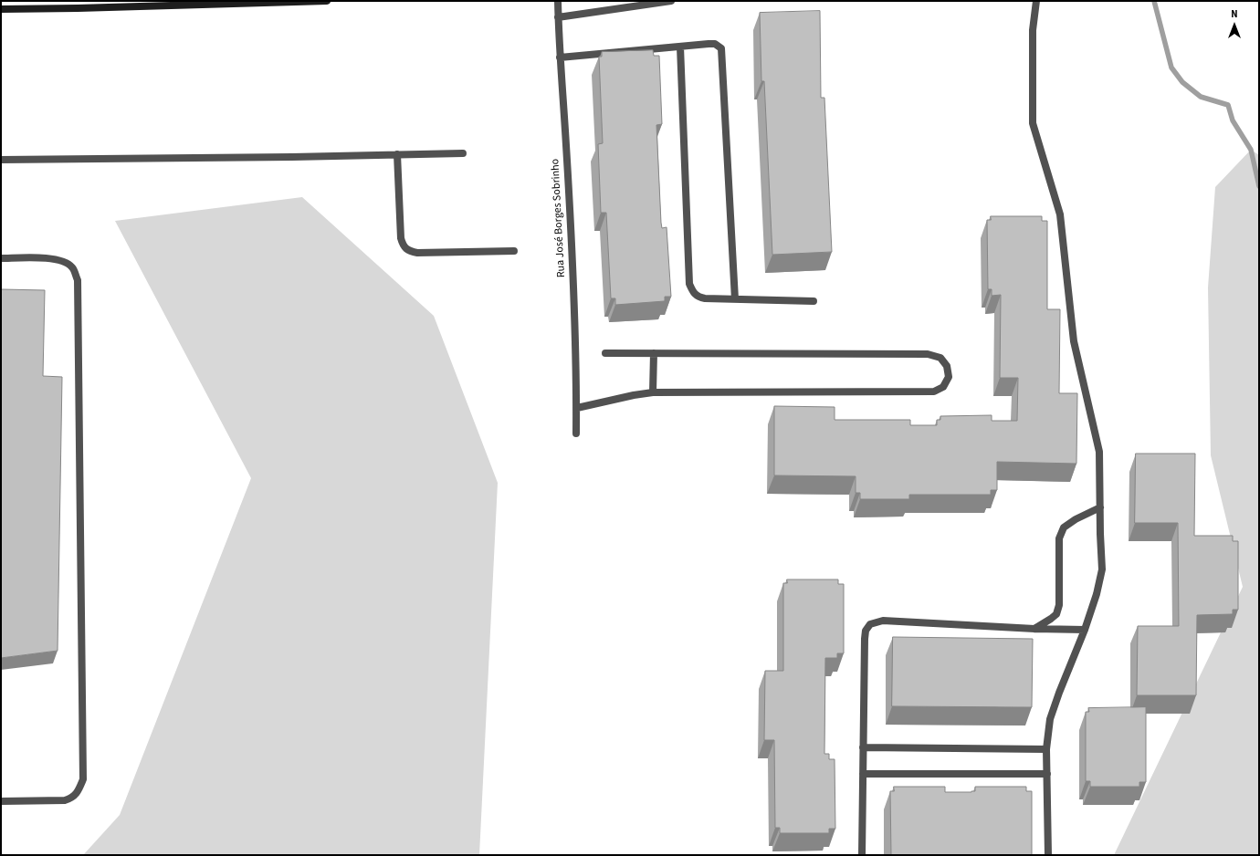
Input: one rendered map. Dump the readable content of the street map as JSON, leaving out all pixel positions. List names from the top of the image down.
{
  "streets": {
    "street": ["Rua José Borges Sobrinho"]
  },
  "north": "top"
}
